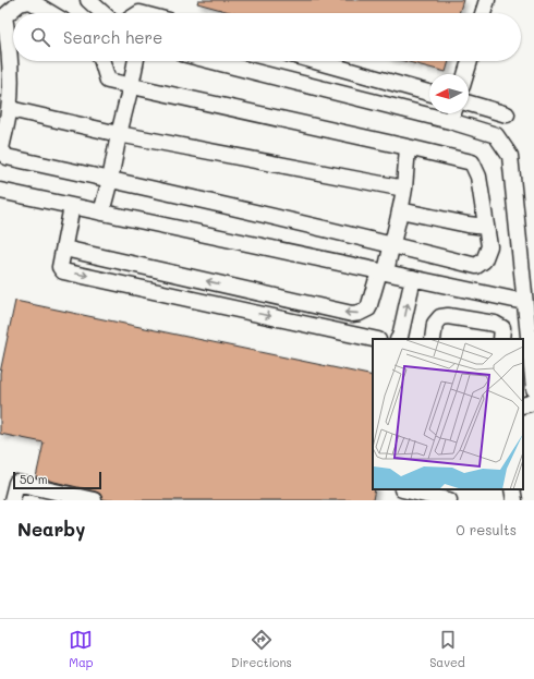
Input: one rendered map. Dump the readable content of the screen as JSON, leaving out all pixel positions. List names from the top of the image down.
{
  "scale_bar": "50 m",
  "north": "left",
  "page": {
    "search": "Search here",
    "scale": "50 m",
    "heading": ["Nearby", "0 results"],
    "nav": ["Map", "Directions", "Saved"]
  }
}
